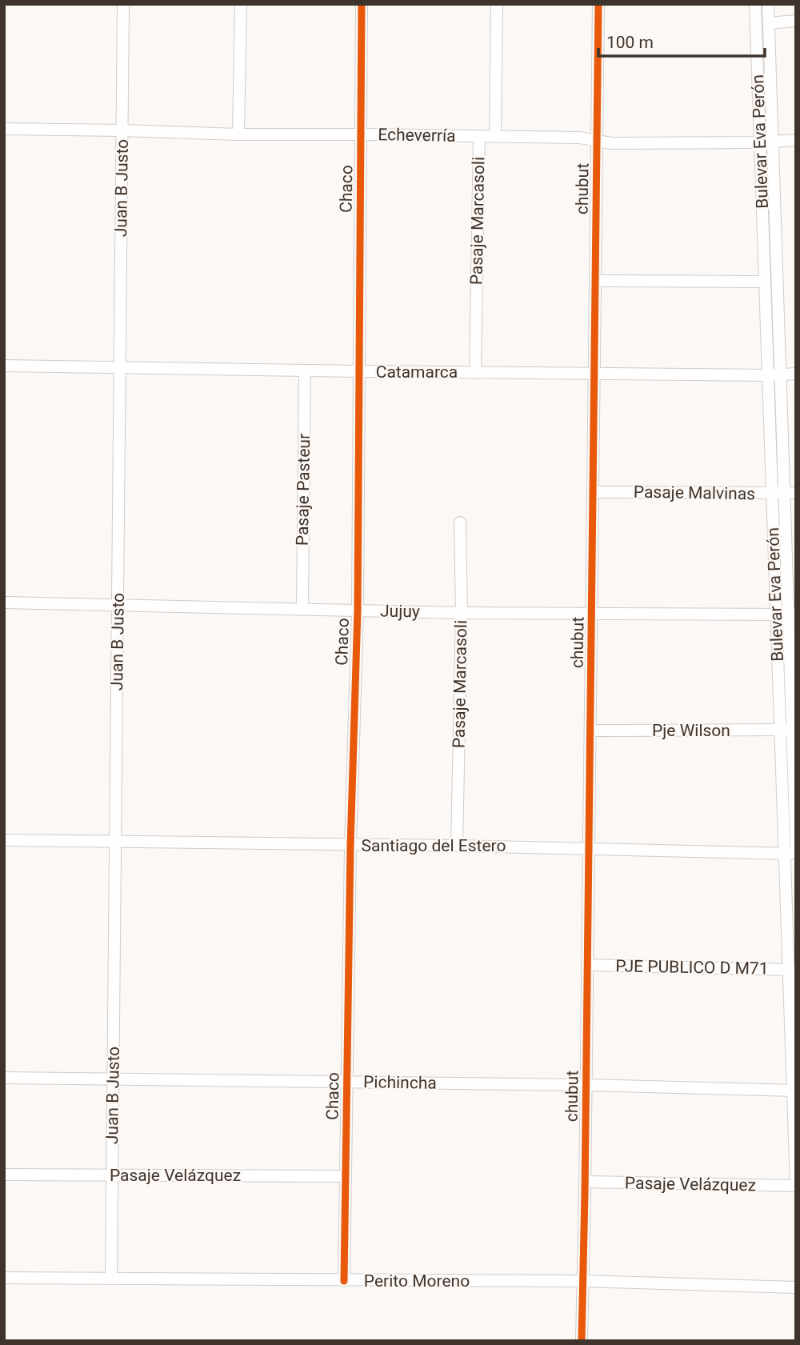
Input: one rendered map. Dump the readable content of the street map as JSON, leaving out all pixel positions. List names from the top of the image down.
{
  "streets": {
    "street": [
      "Echeverría",
      "Bulevar Eva Perón",
      "Juan B Justo",
      "Chaco",
      "chubut",
      "Pasaje Marcasoli",
      "Catamarca",
      "Pasaje Pasteur",
      "Pasaje Malvinas",
      "Jujuy",
      "Pje Wilson",
      "Santiago del Estero",
      "PJE PUBLICO D M71",
      "Pichincha",
      "Pasaje Velázquez",
      "Perito Moreno"
    ]
  },
  "crossings": [
    ["Echeverría", "Bulevar Eva Perón"],
    ["Echeverría", "Juan B Justo"],
    ["Echeverría", "Chaco"],
    ["Echeverría", "chubut"],
    ["Echeverría", "Pasaje Marcasoli"],
    ["Bulevar Eva Perón", "Catamarca"],
    ["Bulevar Eva Perón", "Pasaje Malvinas"],
    ["Bulevar Eva Perón", "Jujuy"],
    ["Bulevar Eva Perón", "Pje Wilson"],
    ["Bulevar Eva Perón", "Santiago del Estero"],
    ["Bulevar Eva Perón", "PJE PUBLICO D M71"],
    ["Bulevar Eva Perón", "Pichincha"],
    ["Bulevar Eva Perón", "Pasaje Velázquez"],
    ["Juan B Justo", "Catamarca"],
    ["Juan B Justo", "Jujuy"],
    ["Juan B Justo", "Santiago del Estero"],
    ["Juan B Justo", "Pichincha"],
    ["Juan B Justo", "Pasaje Velázquez"],
    ["Juan B Justo", "Perito Moreno"],
    ["Chaco", "Catamarca"],
    ["Chaco", "Jujuy"],
    ["Chaco", "Santiago del Estero"],
    ["Chaco", "Pichincha"],
    ["Chaco", "Pasaje Velázquez"],
    ["Chaco", "Perito Moreno"],
    ["chubut", "Catamarca"],
    ["chubut", "Pasaje Malvinas"],
    ["chubut", "Jujuy"],
    ["chubut", "Pje Wilson"],
    ["chubut", "Santiago del Estero"],
    ["chubut", "PJE PUBLICO D M71"],
    ["chubut", "Pichincha"],
    ["chubut", "Pasaje Velázquez"],
    ["chubut", "Perito Moreno"],
    ["Pasaje Marcasoli", "Catamarca"],
    ["Pasaje Marcasoli", "Jujuy"],
    ["Pasaje Marcasoli", "Santiago del Estero"],
    ["Catamarca", "Pasaje Pasteur"],
    ["Pasaje Pasteur", "Jujuy"]
  ],
  "scale_bar": "100 m"
}
